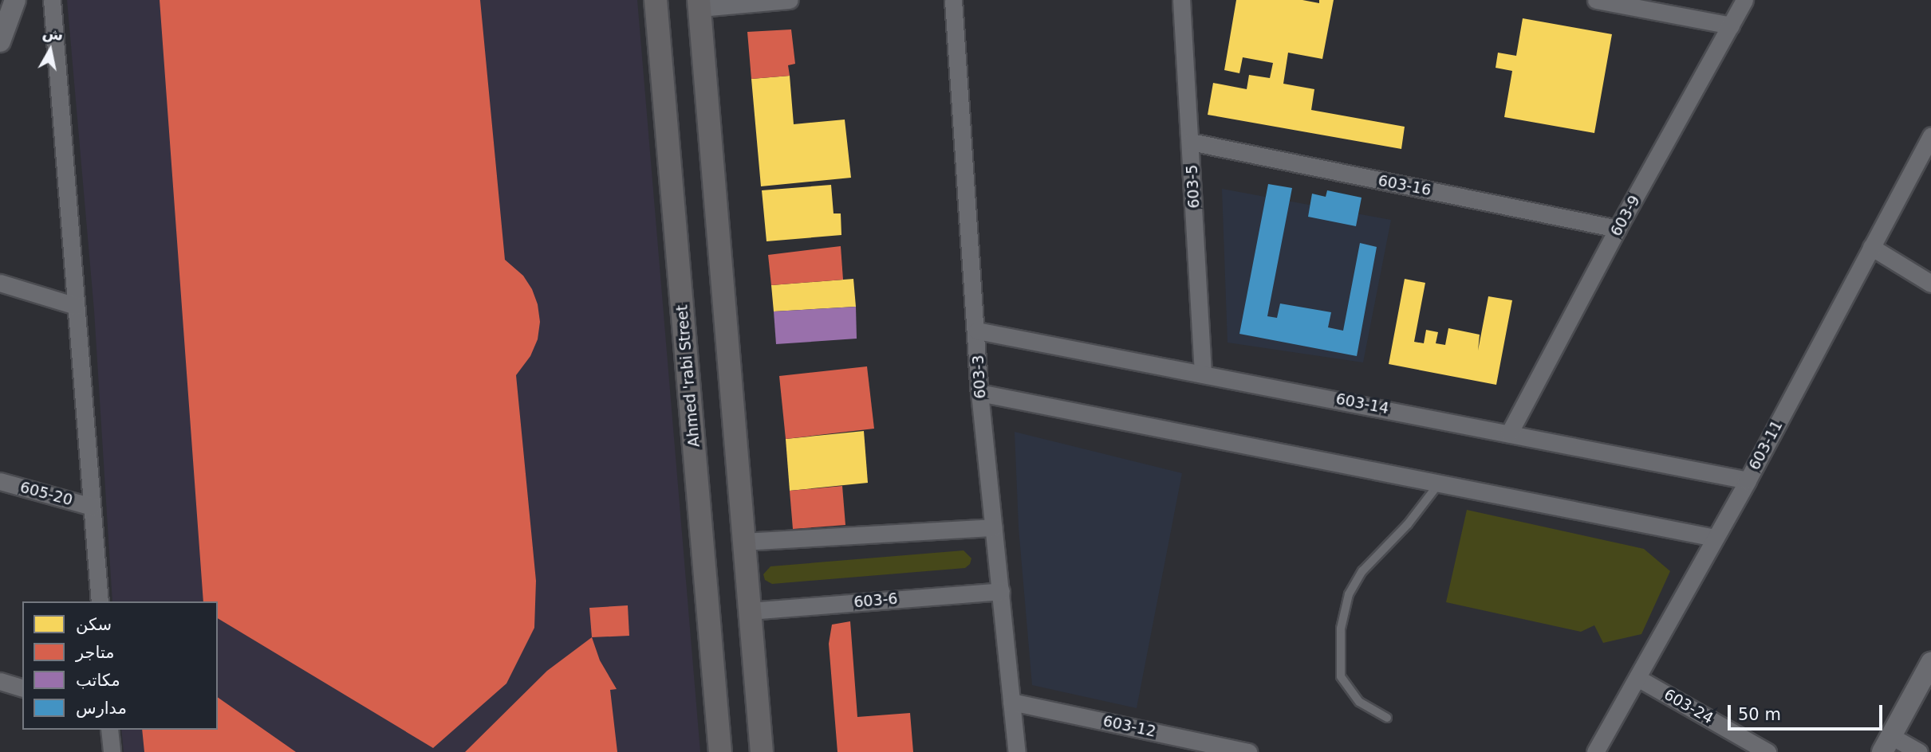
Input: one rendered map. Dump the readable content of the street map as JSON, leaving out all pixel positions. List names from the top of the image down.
{
  "streets": {
    "main road": ["Ahmed 'rabi Street"],
    "street": [
      "603-16",
      "603-5",
      "603-9",
      "603-3",
      "603-14",
      "603-11",
      "605-20",
      "603-6",
      "603-24",
      "603-12"
    ]
  },
  "crossings": [
    ["603-16", "603-5"],
    ["603-16", "603-9"],
    ["603-5", "603-14"],
    ["603-9", "603-14"],
    ["603-3", "603-14"],
    ["603-3", "603-6"],
    ["603-3", "603-12"],
    ["603-14", "603-11"],
    ["603-11", "603-24"]
  ],
  "legend": [
    "سكن",
    "متاجر",
    "مكاتب",
    "مدارس"
  ],
  "scale_bar": "50 m",
  "north": "top"
}
